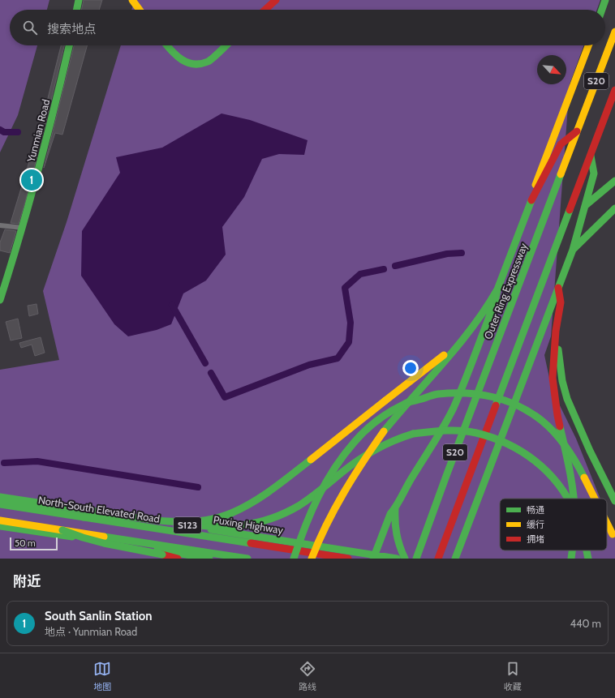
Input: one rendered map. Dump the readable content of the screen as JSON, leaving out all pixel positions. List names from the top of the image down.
{
  "streets": {
    "main road": [
      "S20",
      "Yunmian Road",
      "Outer Ring Expressway",
      "North-South Elevated Road",
      "Puxing Highway",
      "S123"
    ]
  },
  "legend": ["畅通", "缓行", "拥堵"],
  "scale_bar": "50 m",
  "north": "bottom right",
  "page": {
    "search": "搜索地点",
    "pins": "1",
    "scale": "50 m",
    "heading": "附近",
    "list": [
      {
        "mark": "1",
        "name": "South Sanlin Station",
        "note": "地点 · Yunmian Road",
        "value": "440 m"
      }
    ],
    "nav": ["地图", "路线", "收藏"]
  }
}
